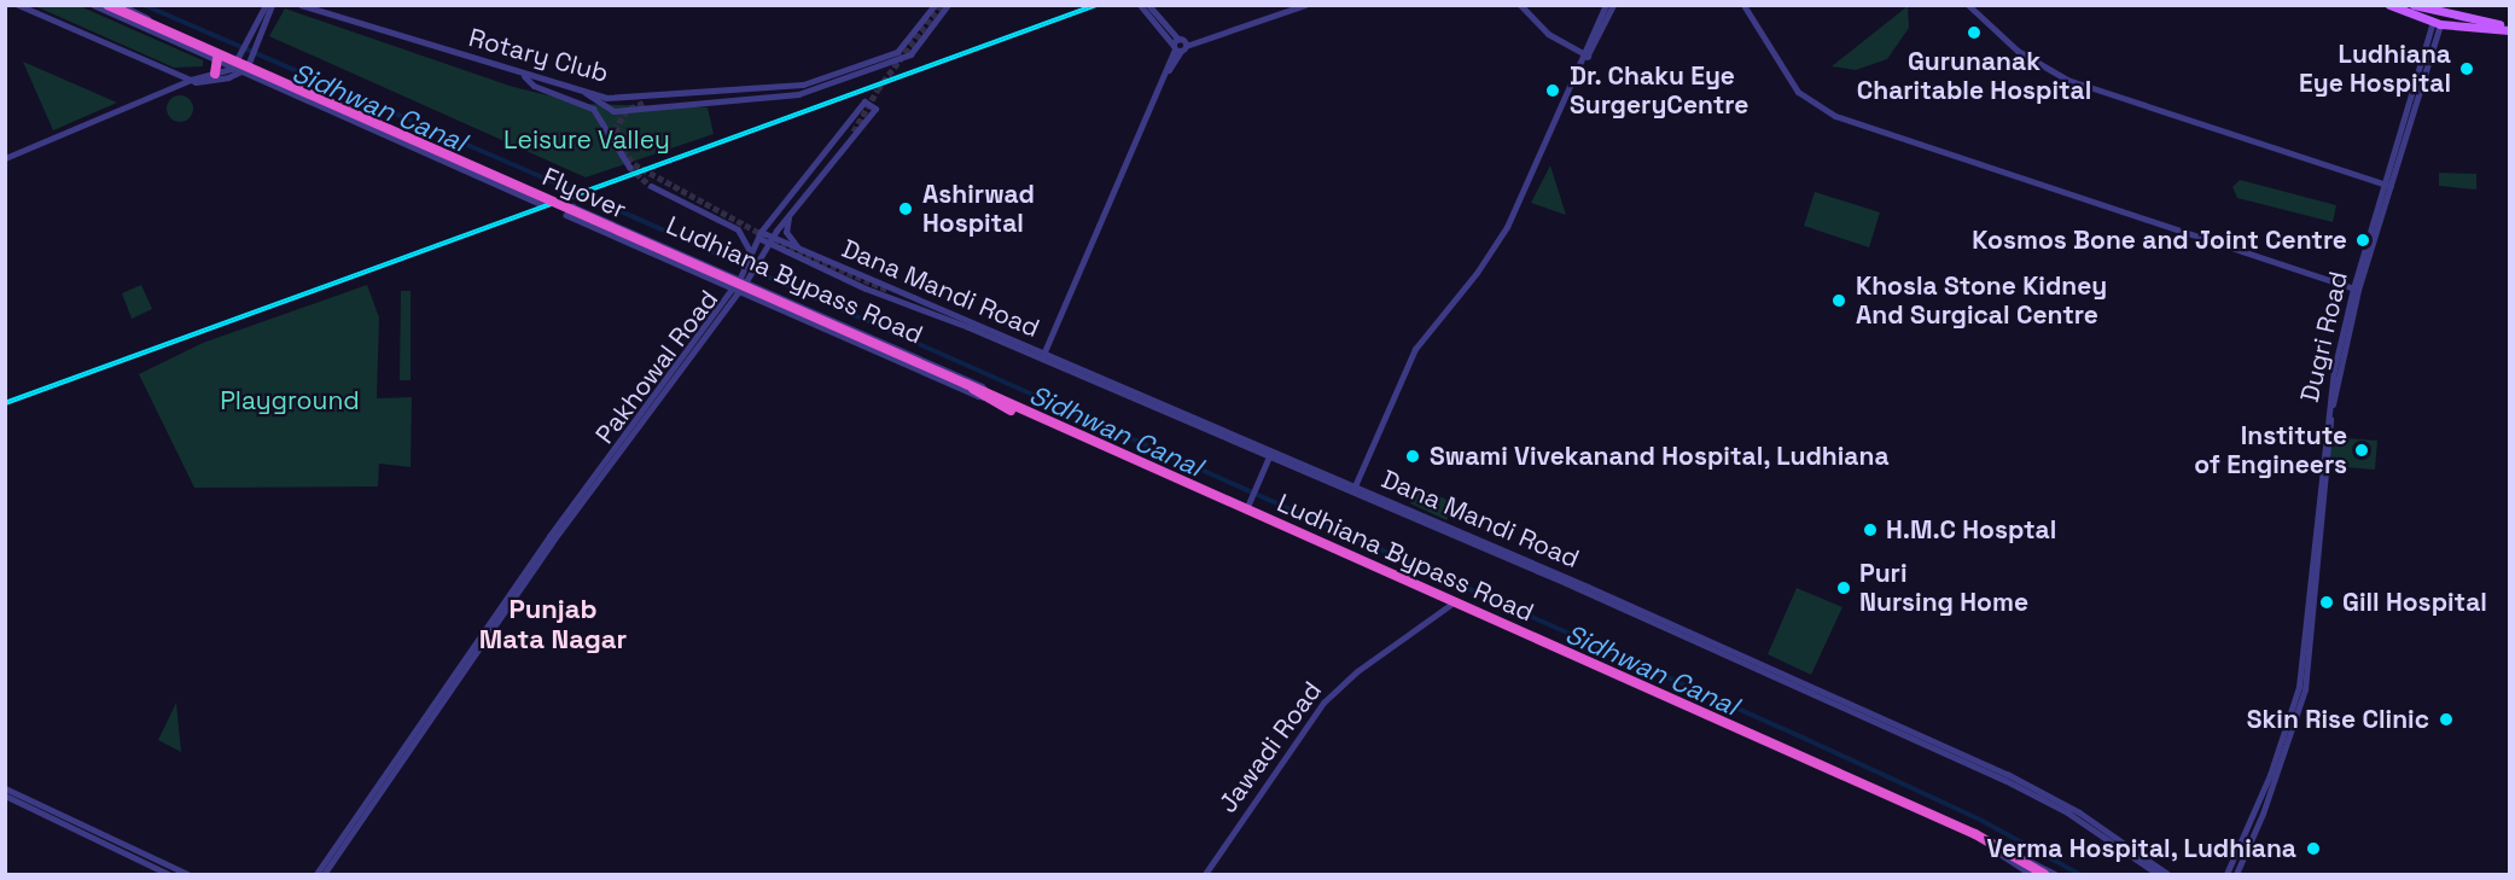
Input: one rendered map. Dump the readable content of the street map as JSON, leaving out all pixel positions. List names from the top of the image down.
{
  "streets": {
    "highway": ["Flyover", "Ludhiana Bypass Road"],
    "street": [
      "Rotary Club",
      "Dana Mandi Road",
      "Dugri Road",
      "Pakhowal Road",
      "Jawadi Road"
    ]
  },
  "crossings": [
    ["Flyover", "Ludhiana Bypass Road"],
    ["Ludhiana Bypass Road", "Pakhowal Road"],
    ["Ludhiana Bypass Road", "Jawadi Road"],
    ["Dana Mandi Road", "Pakhowal Road"]
  ],
  "districts": ["Punjab Mata Nagar"],
  "water": ["Sidhwan Canal"],
  "parks": ["Leisure Valley", "Playground"],
  "places": [
    "Gurunanak Charitable Hospital",
    "Ludhiana Eye Hospital",
    "Dr. Chaku Eye SurgeryCentre",
    "Ashirwad Hospital",
    "Kosmos Bone and Joint Centre",
    "Khosla Stone Kidney And Surgical Centre",
    "Institute of Engineers",
    "Swami Vivekanand Hospital, Ludhiana",
    "H.M.C Hosptal",
    "Puri Nursing Home",
    "Gill Hospital",
    "Skin Rise Clinic",
    "Verma Hospital, Ludhiana"
  ]
}
